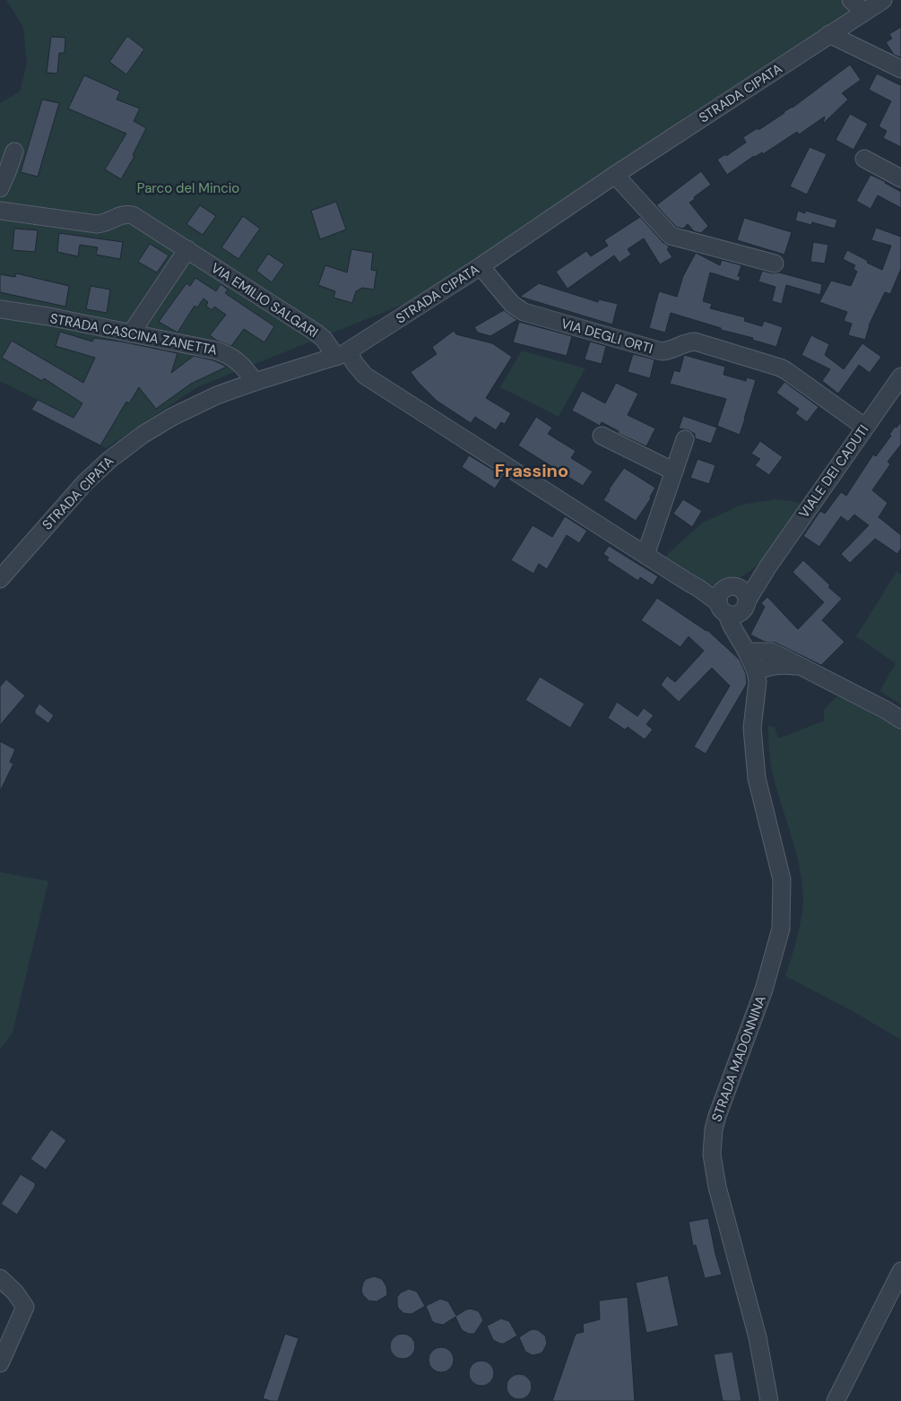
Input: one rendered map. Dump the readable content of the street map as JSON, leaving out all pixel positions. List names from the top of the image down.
{
  "streets": {
    "street": [
      "STRADA CIPATA",
      "VIA EMILIO SALGARI",
      "STRADA CASCINA ZANETTA",
      "VIA DEGLI ORTI",
      "VIALE DEI CADUTI",
      "STRADA MADONNINA"
    ]
  },
  "crossings": [
    ["STRADA CIPATA", "VIA EMILIO SALGARI"],
    ["STRADA CIPATA", "STRADA CASCINA ZANETTA"],
    ["STRADA CIPATA", "VIA DEGLI ORTI"],
    ["VIA EMILIO SALGARI", "VIALE DEI CADUTI"],
    ["VIA DEGLI ORTI", "VIALE DEI CADUTI"]
  ],
  "districts": ["Frassino"],
  "parks": ["Parco del Mincio"]
}
